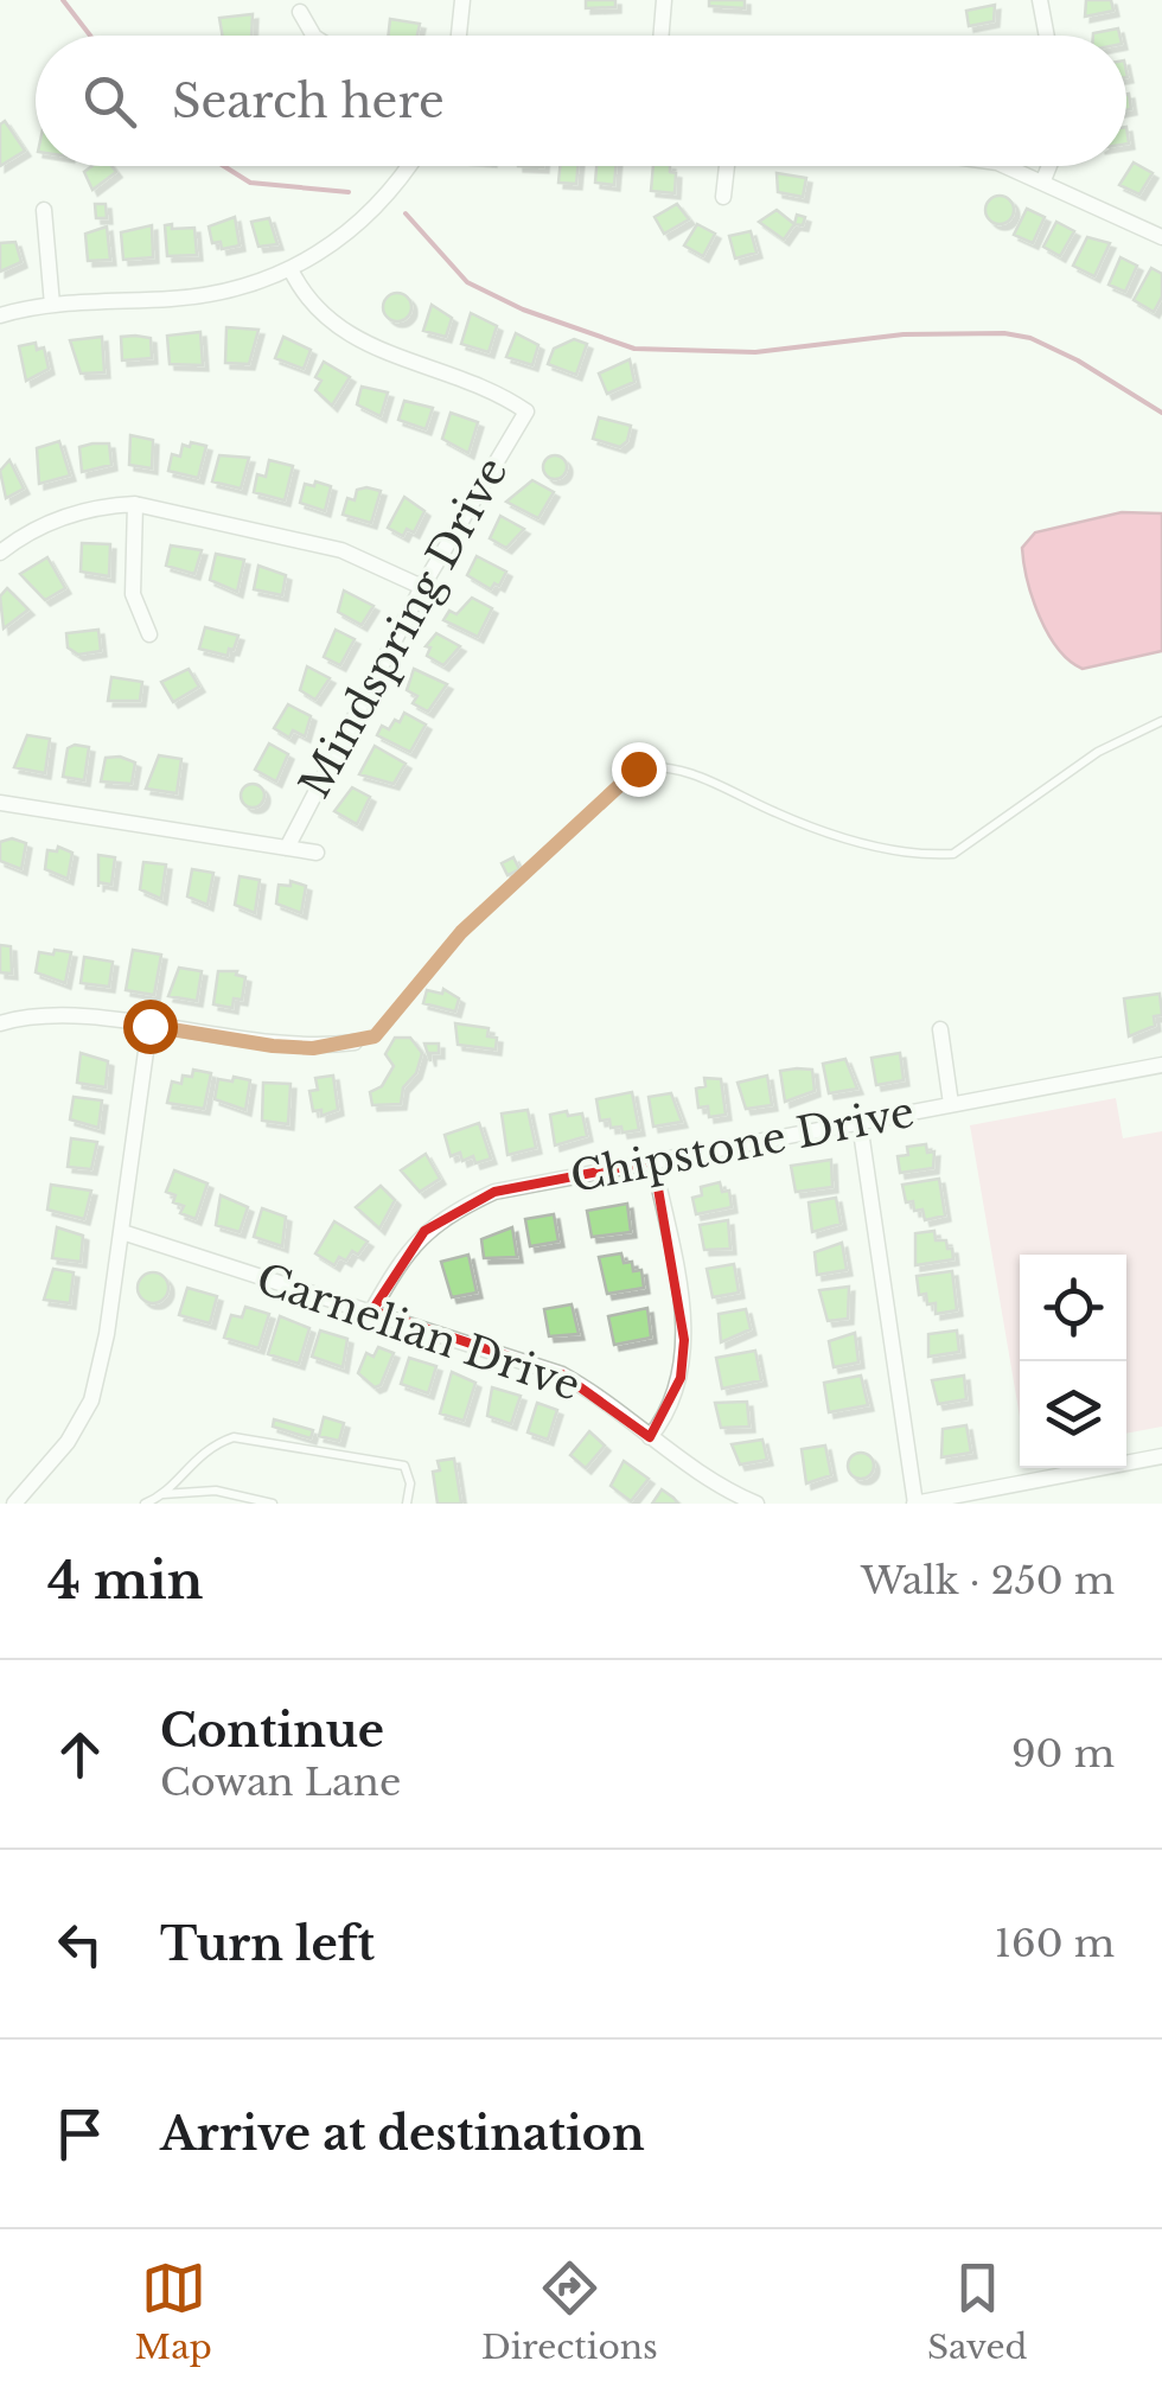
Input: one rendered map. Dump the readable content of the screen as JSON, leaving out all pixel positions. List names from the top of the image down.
{
  "streets": {
    "street": ["Mindspring Drive", "Chipstone Drive", "Carnelian Drive"]
  },
  "crossings": [
    ["Chipstone Drive", "Carnelian Drive"]
  ],
  "page": {
    "search": "Search here",
    "heading": ["4 min", "Walk · 250 m"],
    "list": [
      ["Continue", "Cowan Lane", "90 m"],
      ["Turn left", "160 m"],
      "Arrive at destination"
    ],
    "nav": ["Map", "Directions", "Saved"]
  }
}
